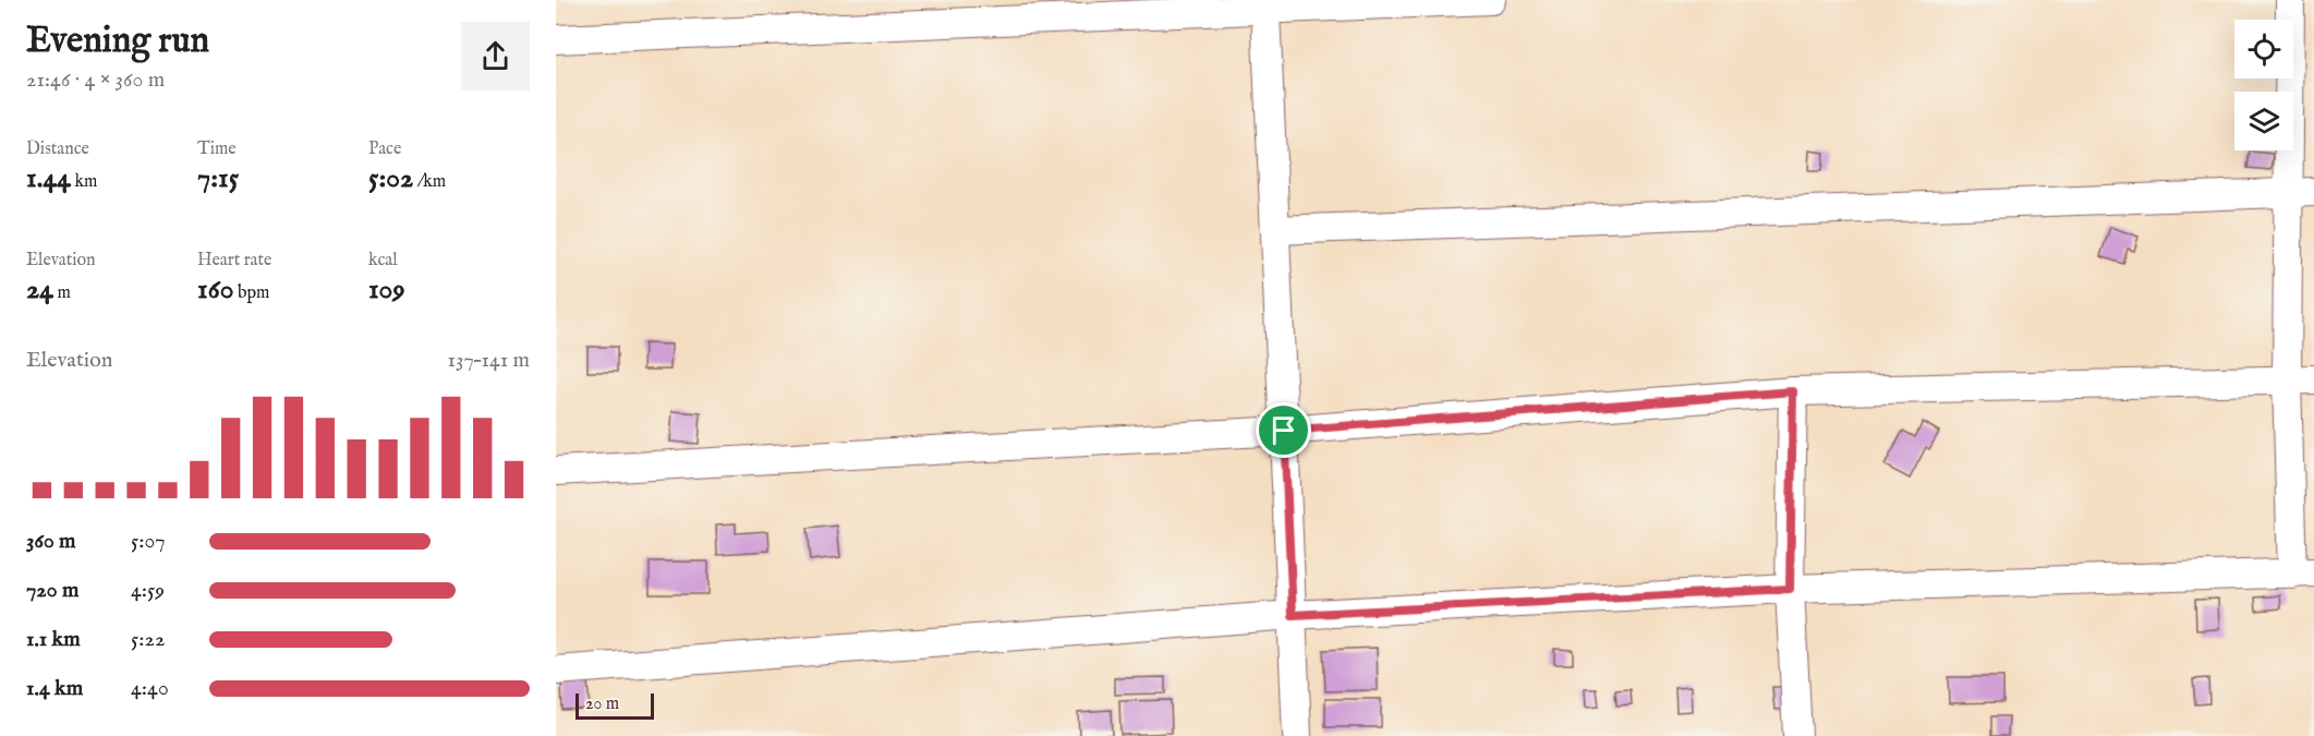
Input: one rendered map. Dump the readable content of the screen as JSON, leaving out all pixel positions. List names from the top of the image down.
{
  "scale_bar": "20 m",
  "page": {
    "heading": ["Evening run", "21:46 · 4 × 360 m"],
    "stats": [
      ["Distance", "1.44 km"],
      ["Time", "7:15"],
      ["Pace", "5:02 /km"],
      ["Elevation", "24 m"],
      ["Heart rate", "160 bpm"],
      ["kcal", "109"]
    ],
    "chart": ["Elevation", "137–141 m"],
    "list": [
      {
        "name": "360 m",
        "note": "5:07"
      },
      {
        "name": "720 m",
        "note": "4:59"
      },
      {
        "name": "1.1 km",
        "note": "5:22"
      },
      {
        "name": "1.4 km",
        "note": "4:40"
      }
    ],
    "scale": "20 m"
  }
}
